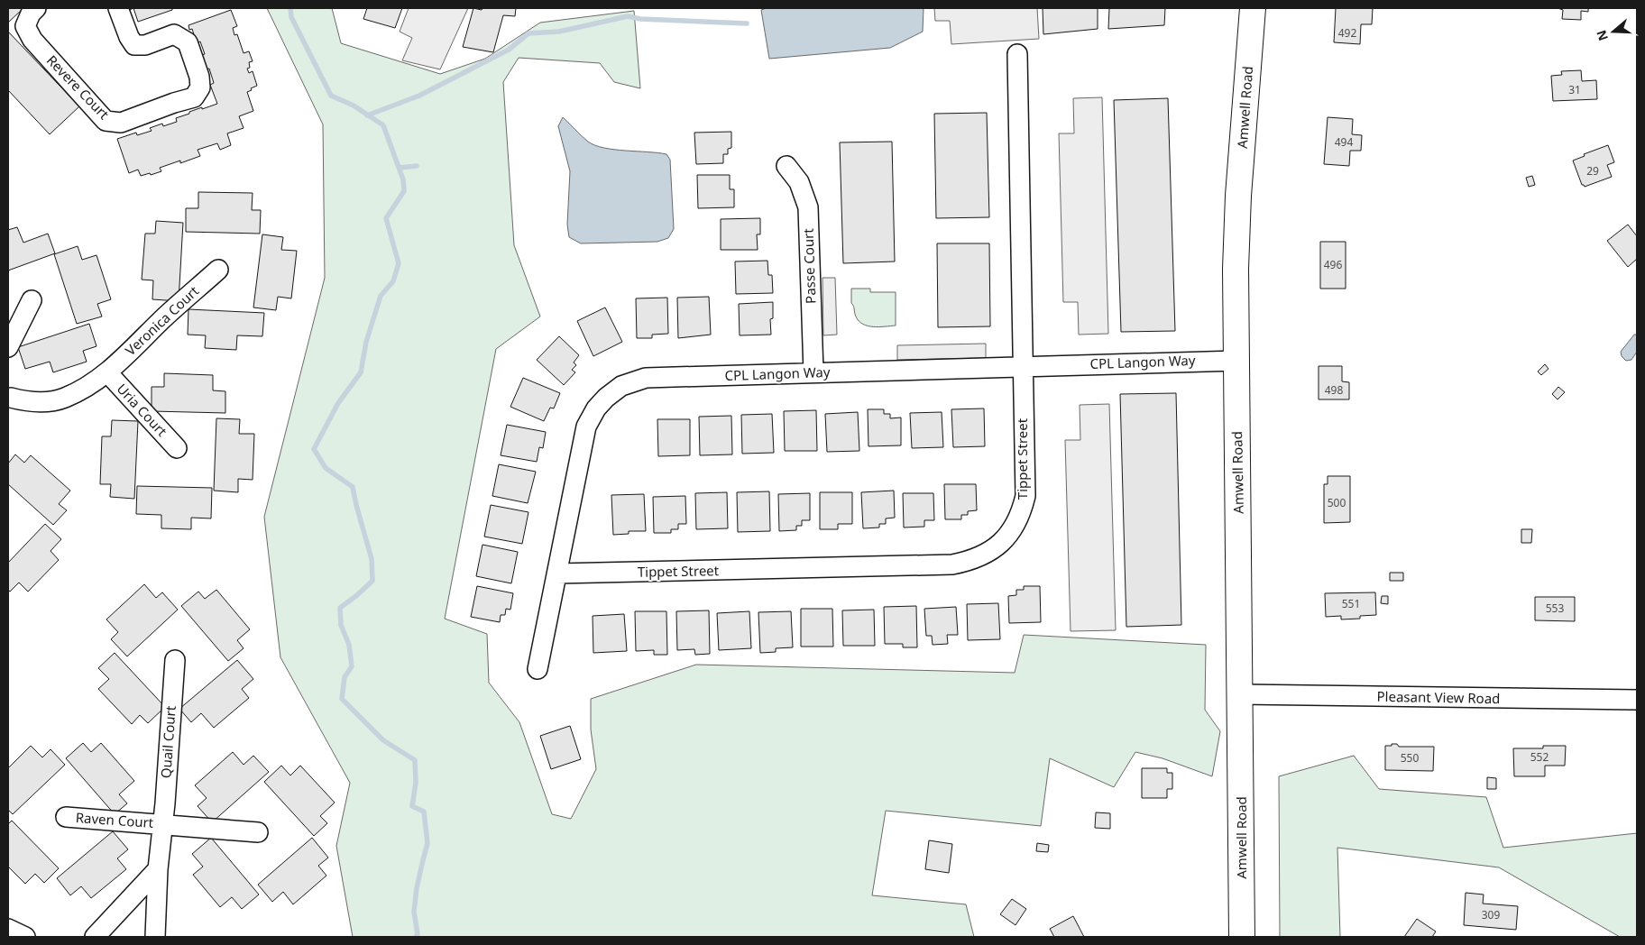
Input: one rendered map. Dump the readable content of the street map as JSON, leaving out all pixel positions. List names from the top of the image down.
{
  "streets": {
    "main road": ["Amwell Road"],
    "street": [
      "Revere Court",
      "Passe Court",
      "Veronica Court",
      "CPL Langon Way",
      "Uria Court",
      "Tippet Street",
      "Pleasant View Road",
      "Quail Court",
      "Raven Court"
    ]
  },
  "crossings": [
    ["Amwell Road", "CPL Langon Way"],
    ["Amwell Road", "Pleasant View Road"],
    ["Passe Court", "CPL Langon Way"],
    ["Veronica Court", "Uria Court"],
    ["CPL Langon Way", "Tippet Street"],
    ["Quail Court", "Raven Court"]
  ],
  "house_numbers": [
    "492",
    "31",
    "494",
    "29",
    "496",
    "498",
    "500",
    "551",
    "553",
    "552",
    "550",
    "309"
  ],
  "north": "left"
}
